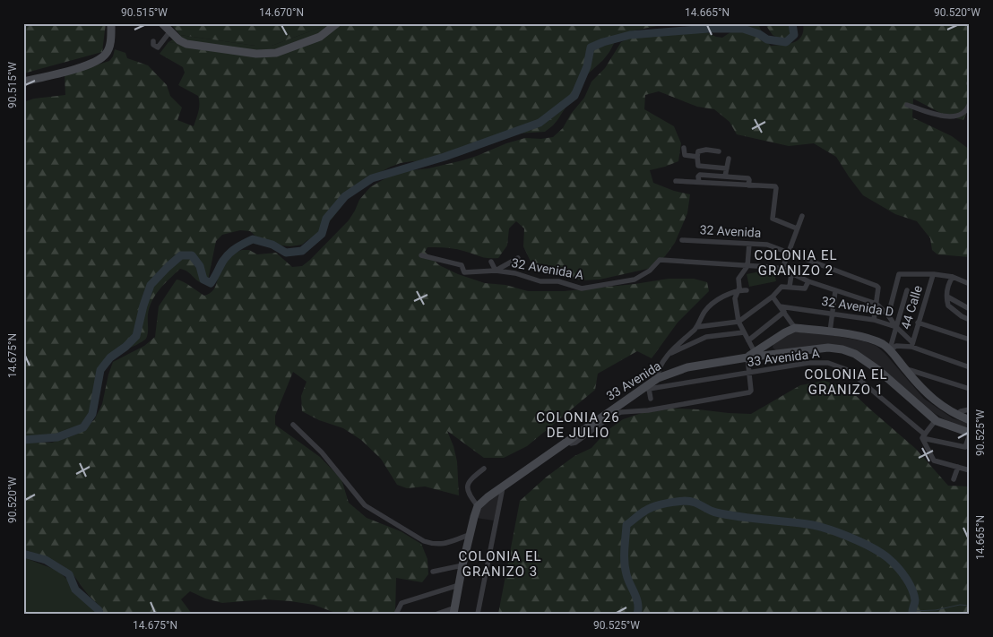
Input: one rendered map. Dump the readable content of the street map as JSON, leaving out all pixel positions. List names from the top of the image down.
{
  "streets": {
    "street": [
      "32 Avenida",
      "32 Avenida A",
      "32 Avenida D",
      "44 Calle",
      "33 Avenida A",
      "33 Avenida"
    ]
  },
  "crossings": [
    ["32 Avenida", "32 Avenida A"],
    ["33 Avenida A", "33 Avenida"]
  ],
  "districts": [
    "COLONIA EL GRANIZO 2",
    "COLONIA EL GRANIZO 1",
    "COLONIA 26 DE JULIO",
    "COLONIA EL GRANIZO 3"
  ],
  "coordinates": [
    "90.515°W",
    "14.670°N",
    "14.665°N",
    "90.520°W",
    "14.675°N",
    "90.525°W"
  ]
}
